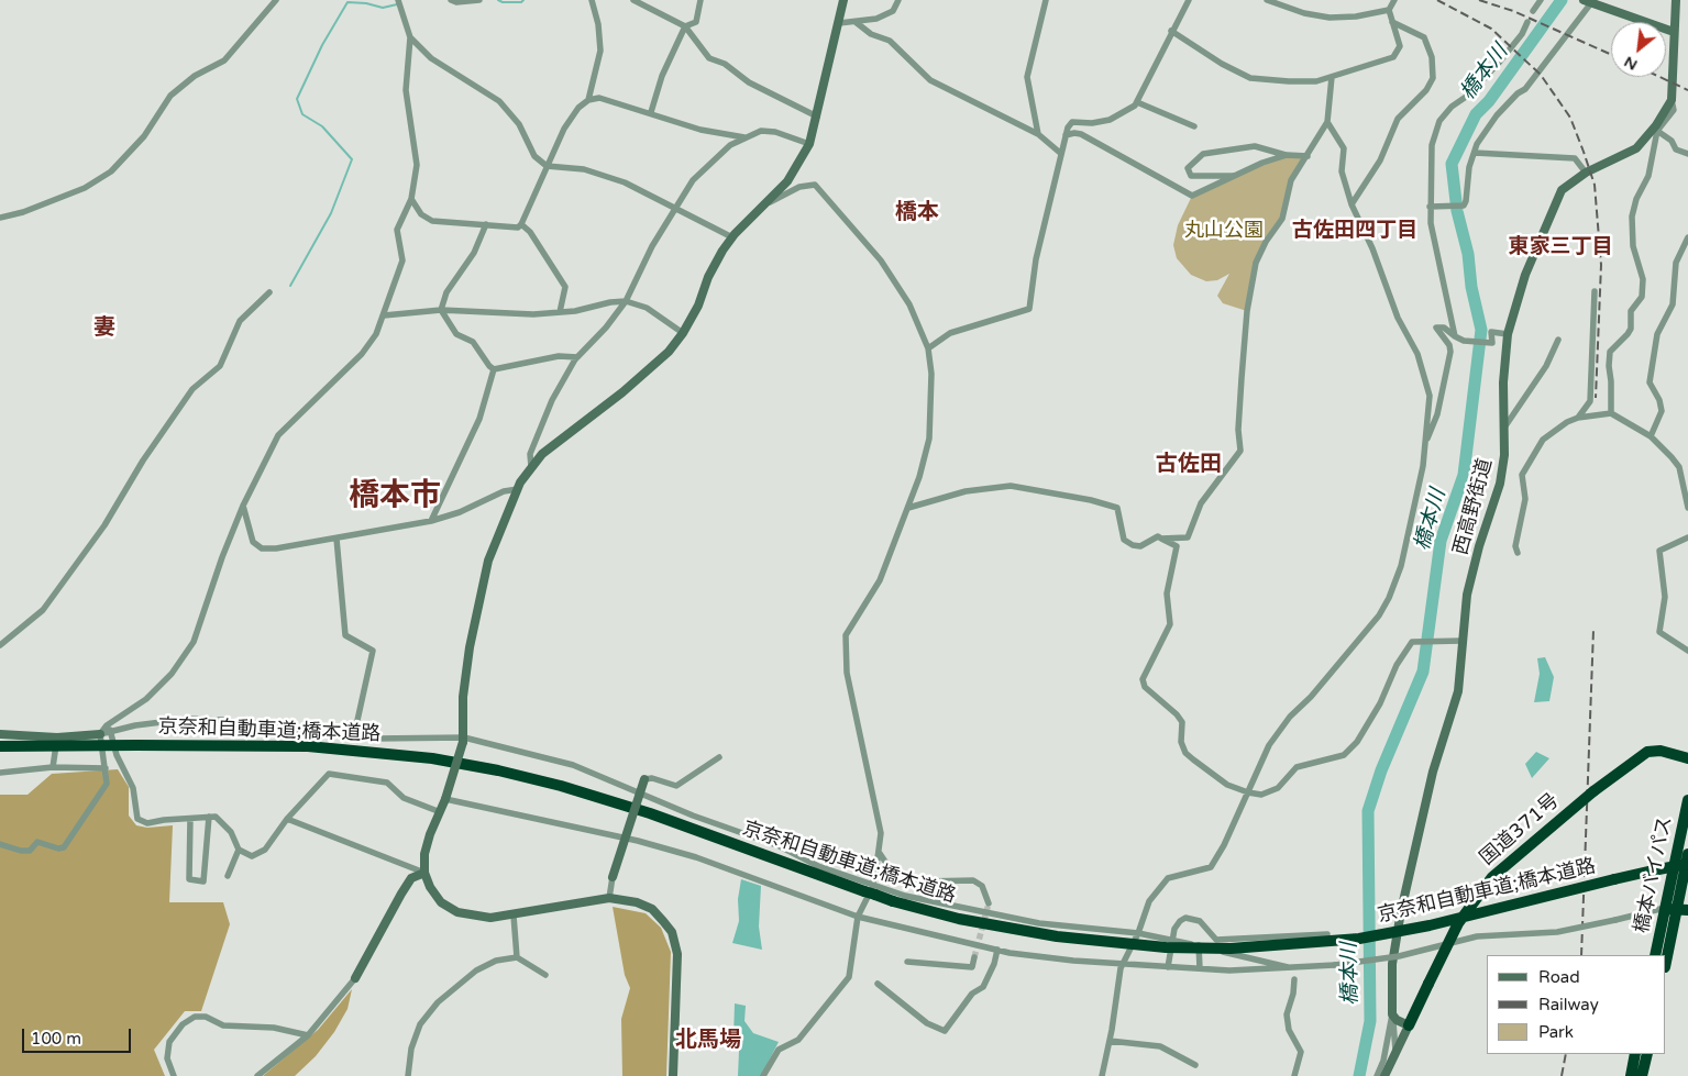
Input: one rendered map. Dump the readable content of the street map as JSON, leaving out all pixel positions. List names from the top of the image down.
{
  "streets": {
    "highway": ["京奈和自動車道;橋本道路", "国道371号", "橋本バイパス"],
    "street": ["西高野街道"]
  },
  "districts": [
    "橋本",
    "古佐田四丁目",
    "東家三丁目",
    "妻",
    "古佐田",
    "橋本市",
    "北馬場"
  ],
  "water": ["橋本川"],
  "parks": ["丸山公園"],
  "legend": ["Road", "Railway", "Park"],
  "scale_bar": "100 m",
  "north": "bottom left"
}
